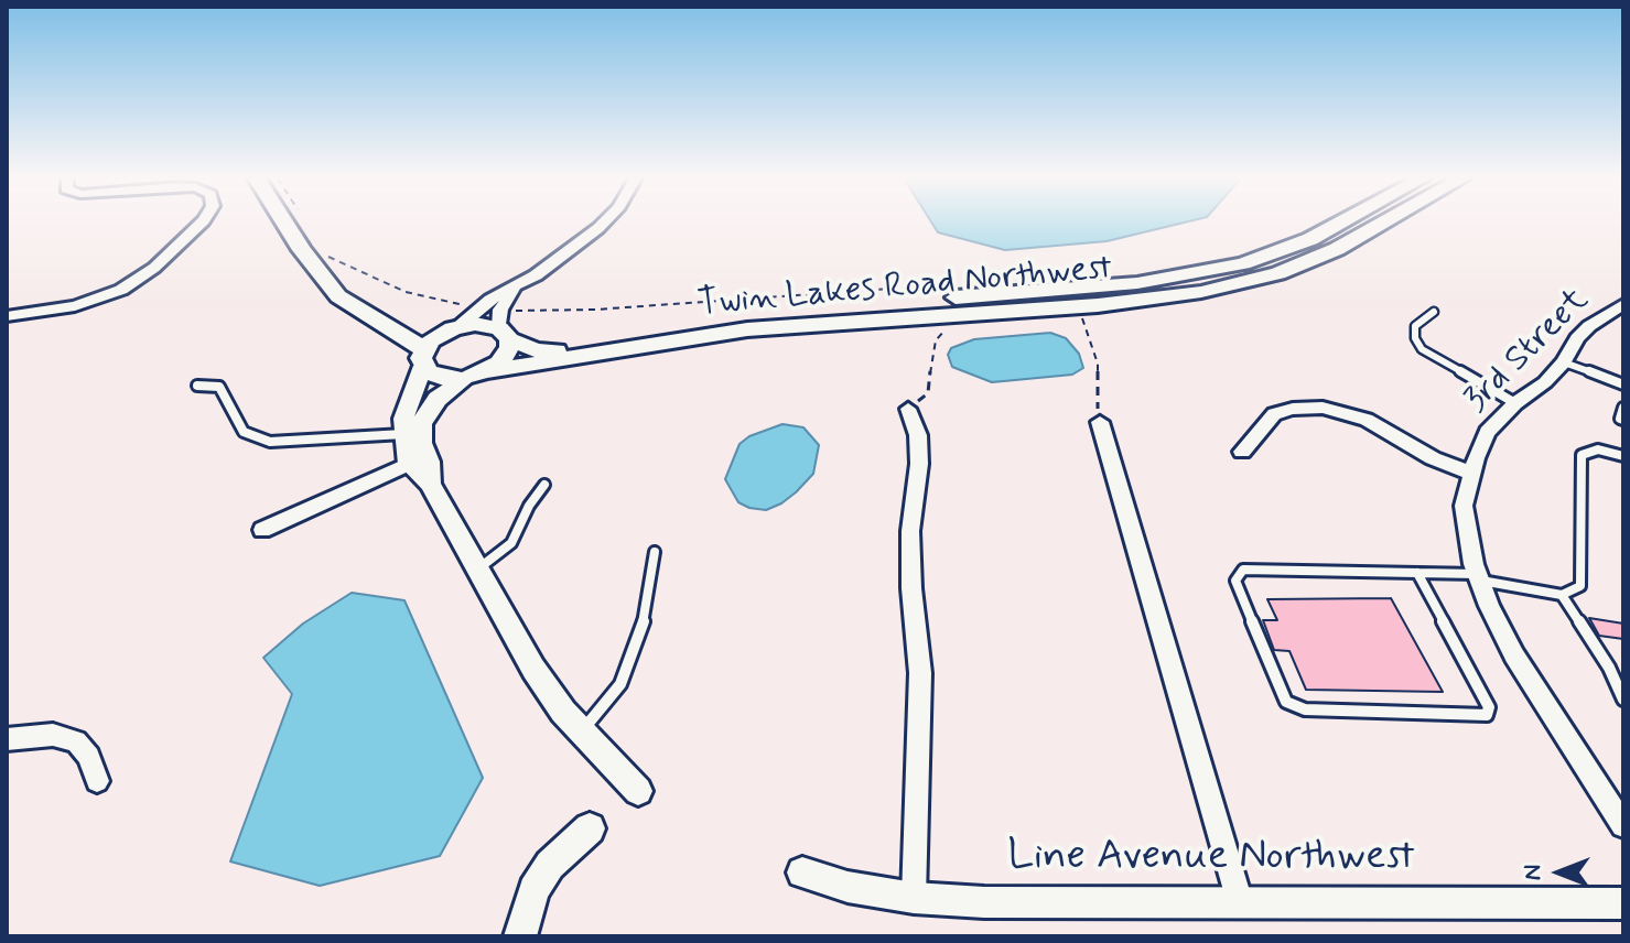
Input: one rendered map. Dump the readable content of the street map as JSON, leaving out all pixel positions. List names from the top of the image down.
{
  "streets": {
    "main road": ["Twin Lakes Road Northwest"],
    "street": ["3rd Street", "Line Avenue Northwest"]
  },
  "north": "left"
}
